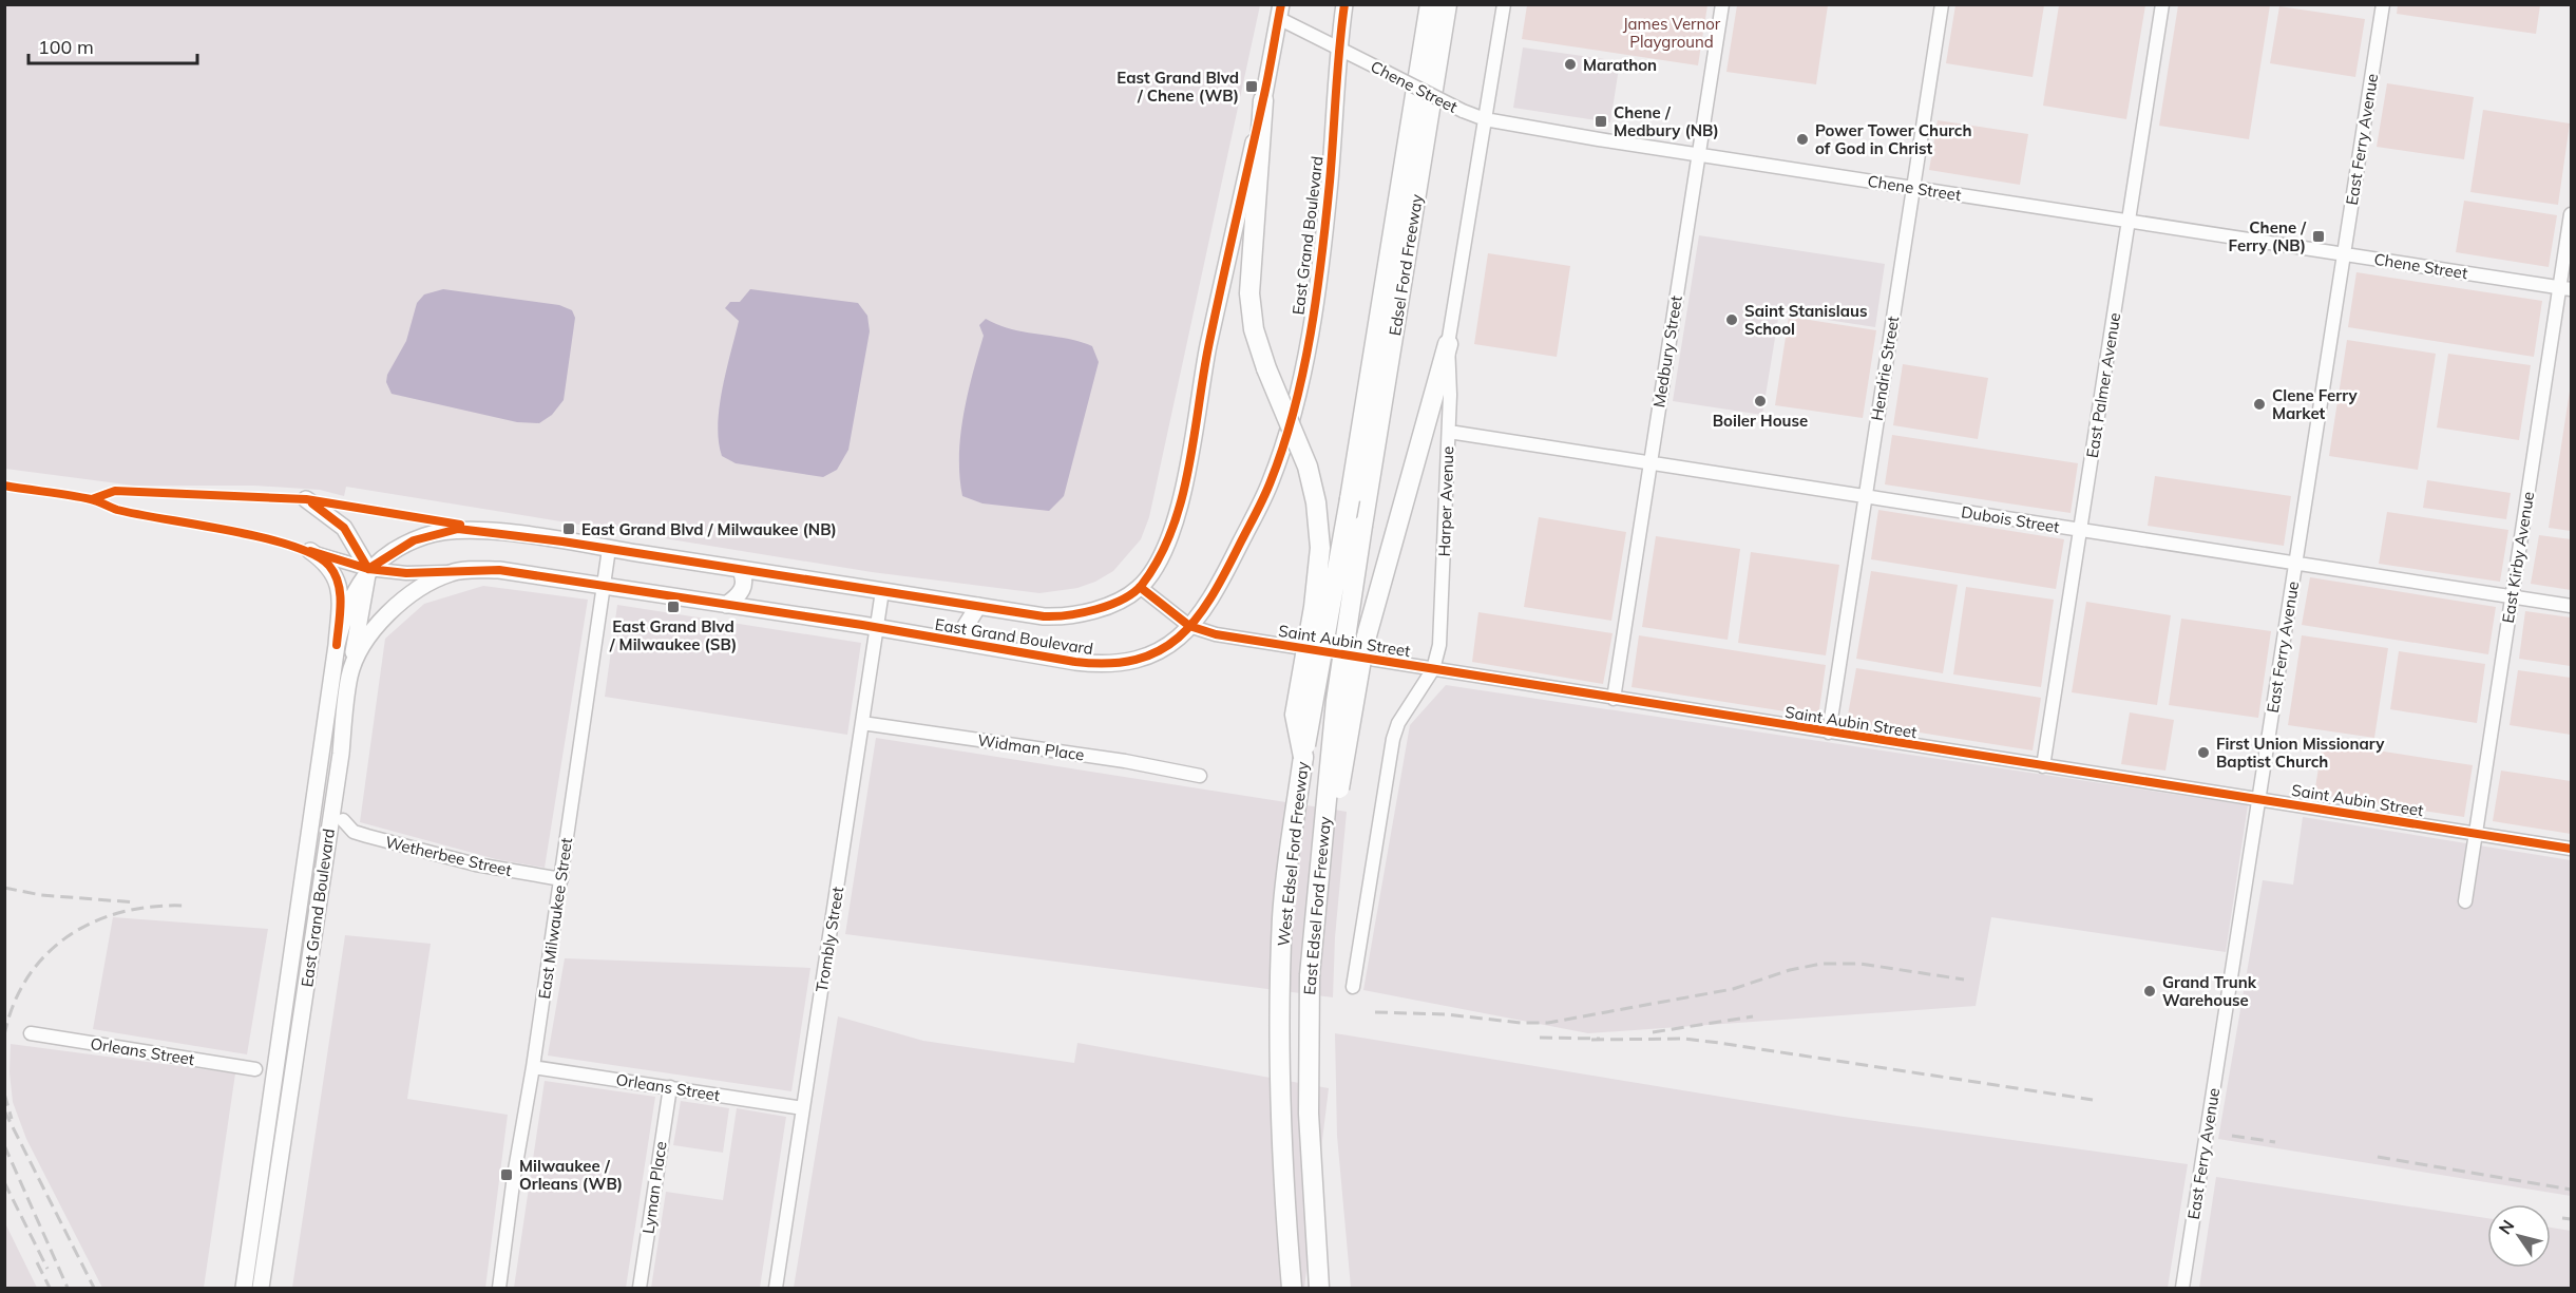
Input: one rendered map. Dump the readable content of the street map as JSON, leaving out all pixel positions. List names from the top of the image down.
{
  "streets": {
    "highway": ["Edsel Ford Freeway", "West Edsel Ford Freeway", "East Edsel Ford Freeway"],
    "main road": ["East Grand Boulevard"],
    "street": [
      "Chene Street",
      "East Ferry Avenue",
      "Medbury Street",
      "Hendrie Street",
      "East Palmer Avenue",
      "Harper Avenue",
      "Dubois Street",
      "East Kirby Avenue",
      "Saint Aubin Street",
      "Widman Place",
      "Wetherbee Street",
      "East Milwaukee Street",
      "Trombly Street",
      "Orleans Street",
      "Lyman Place"
    ]
  },
  "crossings": [
    ["Chene Street", "East Ferry Avenue"],
    ["Chene Street", "East Grand Boulevard"],
    ["Chene Street", "Medbury Street"],
    ["Chene Street", "Hendrie Street"],
    ["Chene Street", "East Palmer Avenue"],
    ["Chene Street", "Harper Avenue"],
    ["Chene Street", "East Kirby Avenue"],
    ["East Ferry Avenue", "Dubois Street"],
    ["East Ferry Avenue", "Saint Aubin Street"],
    ["East Grand Boulevard", "Saint Aubin Street"],
    ["East Grand Boulevard", "East Milwaukee Street"],
    ["East Grand Boulevard", "Trombly Street"],
    ["Edsel Ford Freeway", "West Edsel Ford Freeway"],
    ["Edsel Ford Freeway", "East Edsel Ford Freeway"],
    ["Medbury Street", "Dubois Street"],
    ["Medbury Street", "Saint Aubin Street"],
    ["Hendrie Street", "Dubois Street"],
    ["Hendrie Street", "Saint Aubin Street"],
    ["East Palmer Avenue", "Dubois Street"],
    ["East Palmer Avenue", "Saint Aubin Street"],
    ["Harper Avenue", "Dubois Street"],
    ["Harper Avenue", "Saint Aubin Street"],
    ["Dubois Street", "East Kirby Avenue"],
    ["East Kirby Avenue", "Saint Aubin Street"],
    ["Widman Place", "Trombly Street"],
    ["Wetherbee Street", "East Milwaukee Street"],
    ["East Milwaukee Street", "Orleans Street"],
    ["Trombly Street", "Orleans Street"],
    ["Orleans Street", "Lyman Place"]
  ],
  "parks": ["James Vernor Playground"],
  "places": {
    "other": [
      "Marathon",
      "Power Tower Church of God in Christ",
      "Saint Stanislaus School",
      "Boiler House",
      "Clene Ferry Market",
      "First Union Missionary Baptist Church",
      "Grand Trunk Warehouse"
    ],
    "transit": [
      "East Grand Blvd / Chene (WB)",
      "Chene / Medbury (NB)",
      "Chene / Ferry (NB)",
      "East Grand Blvd / Milwaukee (NB)",
      "East Grand Blvd / Milwaukee (SB)",
      "Milwaukee / Orleans (WB)"
    ]
  },
  "scale_bar": "100 m",
  "north": "top left"
}
